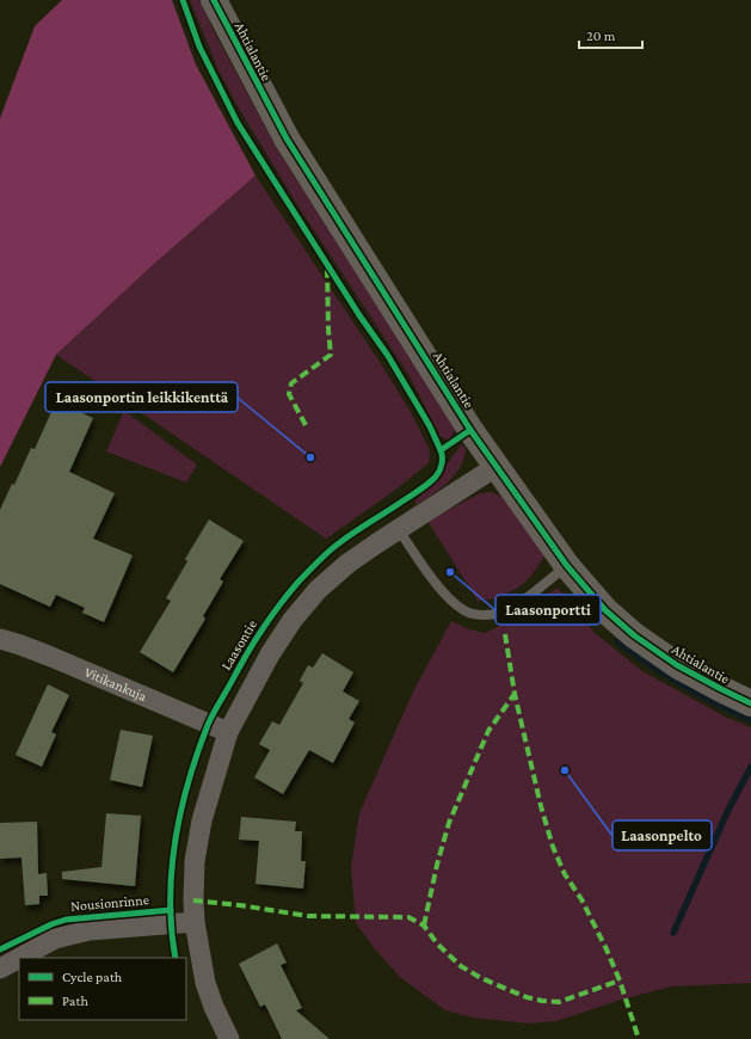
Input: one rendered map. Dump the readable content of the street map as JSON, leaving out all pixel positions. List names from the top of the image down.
{
  "streets": {
    "street": ["Ahtialantie", "Vitikankuja", "Nousionrinne"],
    "cycle path": ["Laasontie"]
  },
  "places": ["Laasonportin leikkikenttä", "Laasonportti", "Laasonpelto"],
  "legend": ["Cycle path", "Path"],
  "scale_bar": "20 m"
}
